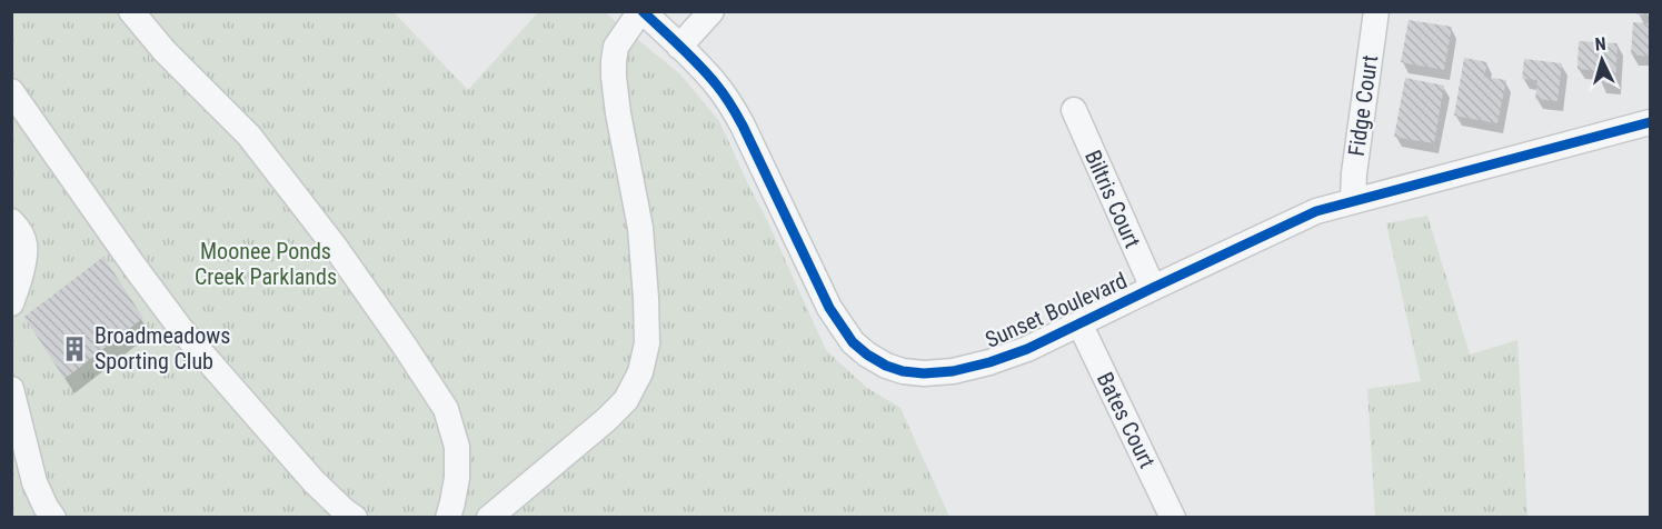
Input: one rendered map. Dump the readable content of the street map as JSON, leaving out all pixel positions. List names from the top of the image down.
{
  "streets": {
    "street": [
      "Fidge Court",
      "Biltris Court",
      "Sunset Boulevard",
      "Bates Court"
    ]
  },
  "crossings": [
    ["Fidge Court", "Sunset Boulevard"],
    ["Biltris Court", "Sunset Boulevard"],
    ["Sunset Boulevard", "Bates Court"]
  ],
  "parks": ["Moonee Ponds Creek Parklands"],
  "places": {
    "building": ["Broadmeadows Sporting Club"]
  },
  "north": "top"
}
